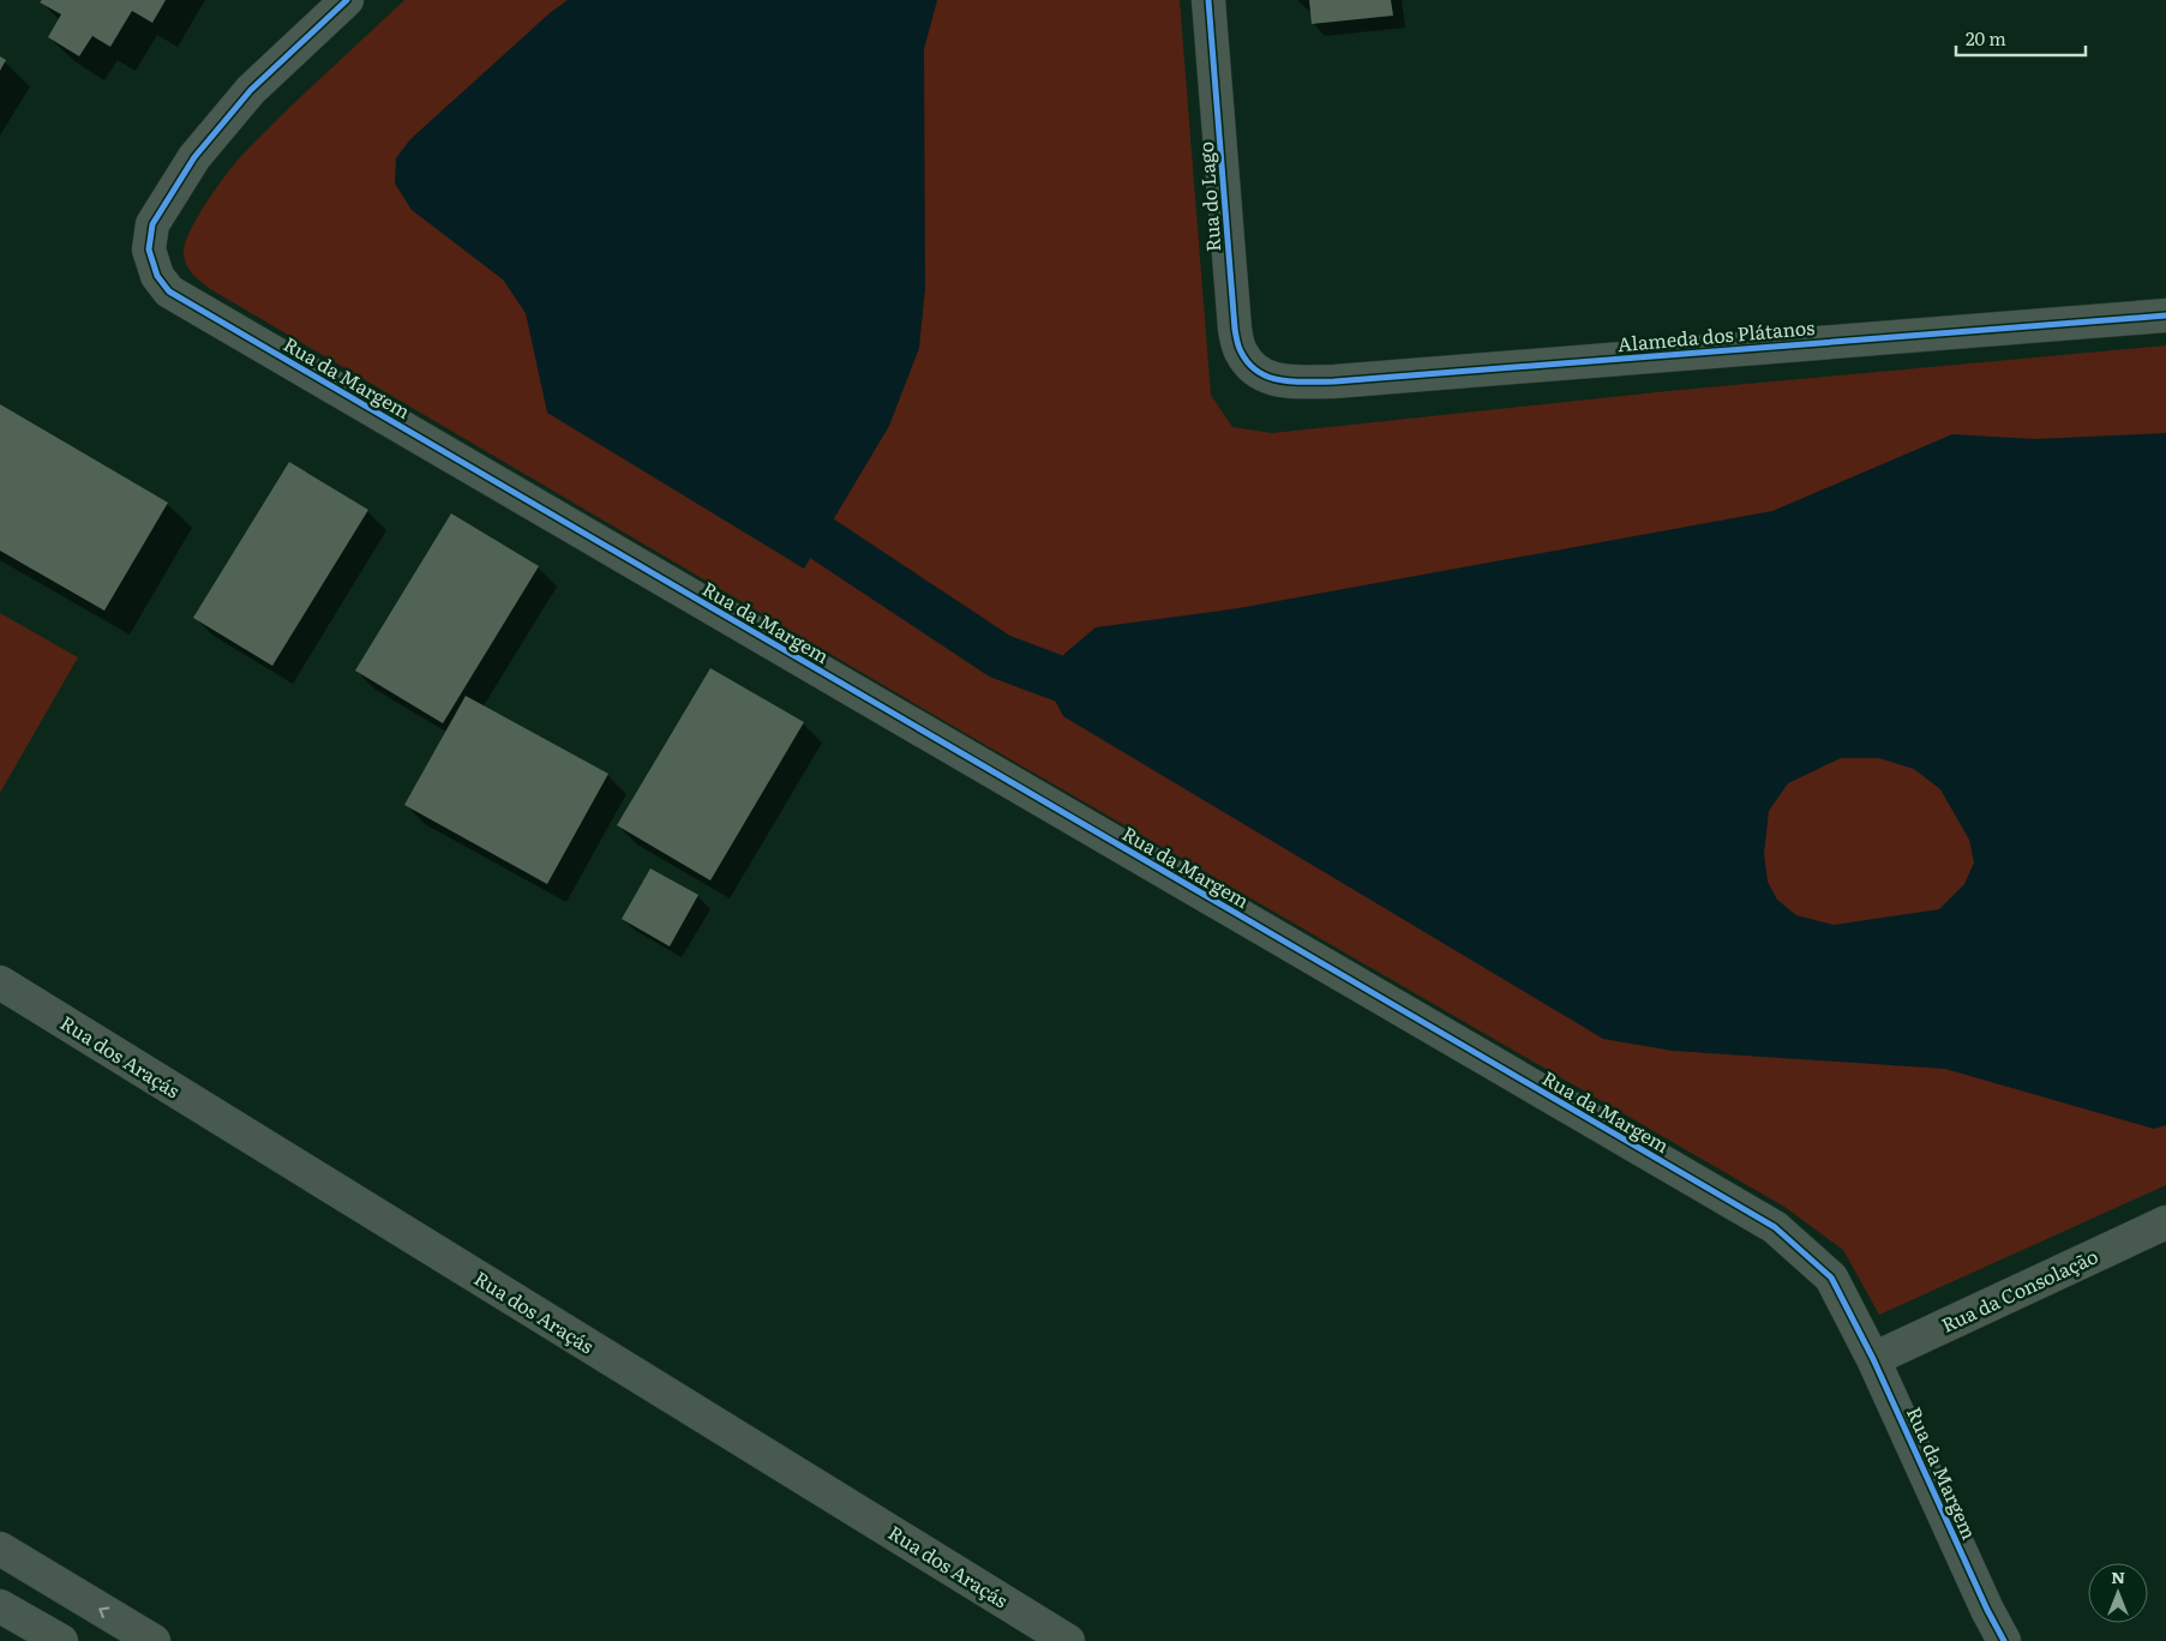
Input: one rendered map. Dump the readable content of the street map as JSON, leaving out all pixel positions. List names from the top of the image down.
{
  "streets": {
    "street": [
      "Rua do Lago",
      "Alameda dos Plátanos",
      "Rua da Margem",
      "Rua dos Araçás",
      "Rua da Consolação"
    ]
  },
  "crossings": [
    ["Rua do Lago", "Alameda dos Plátanos"],
    ["Rua da Margem", "Rua da Consolação"]
  ],
  "scale_bar": "20 m",
  "north": "top"
}
